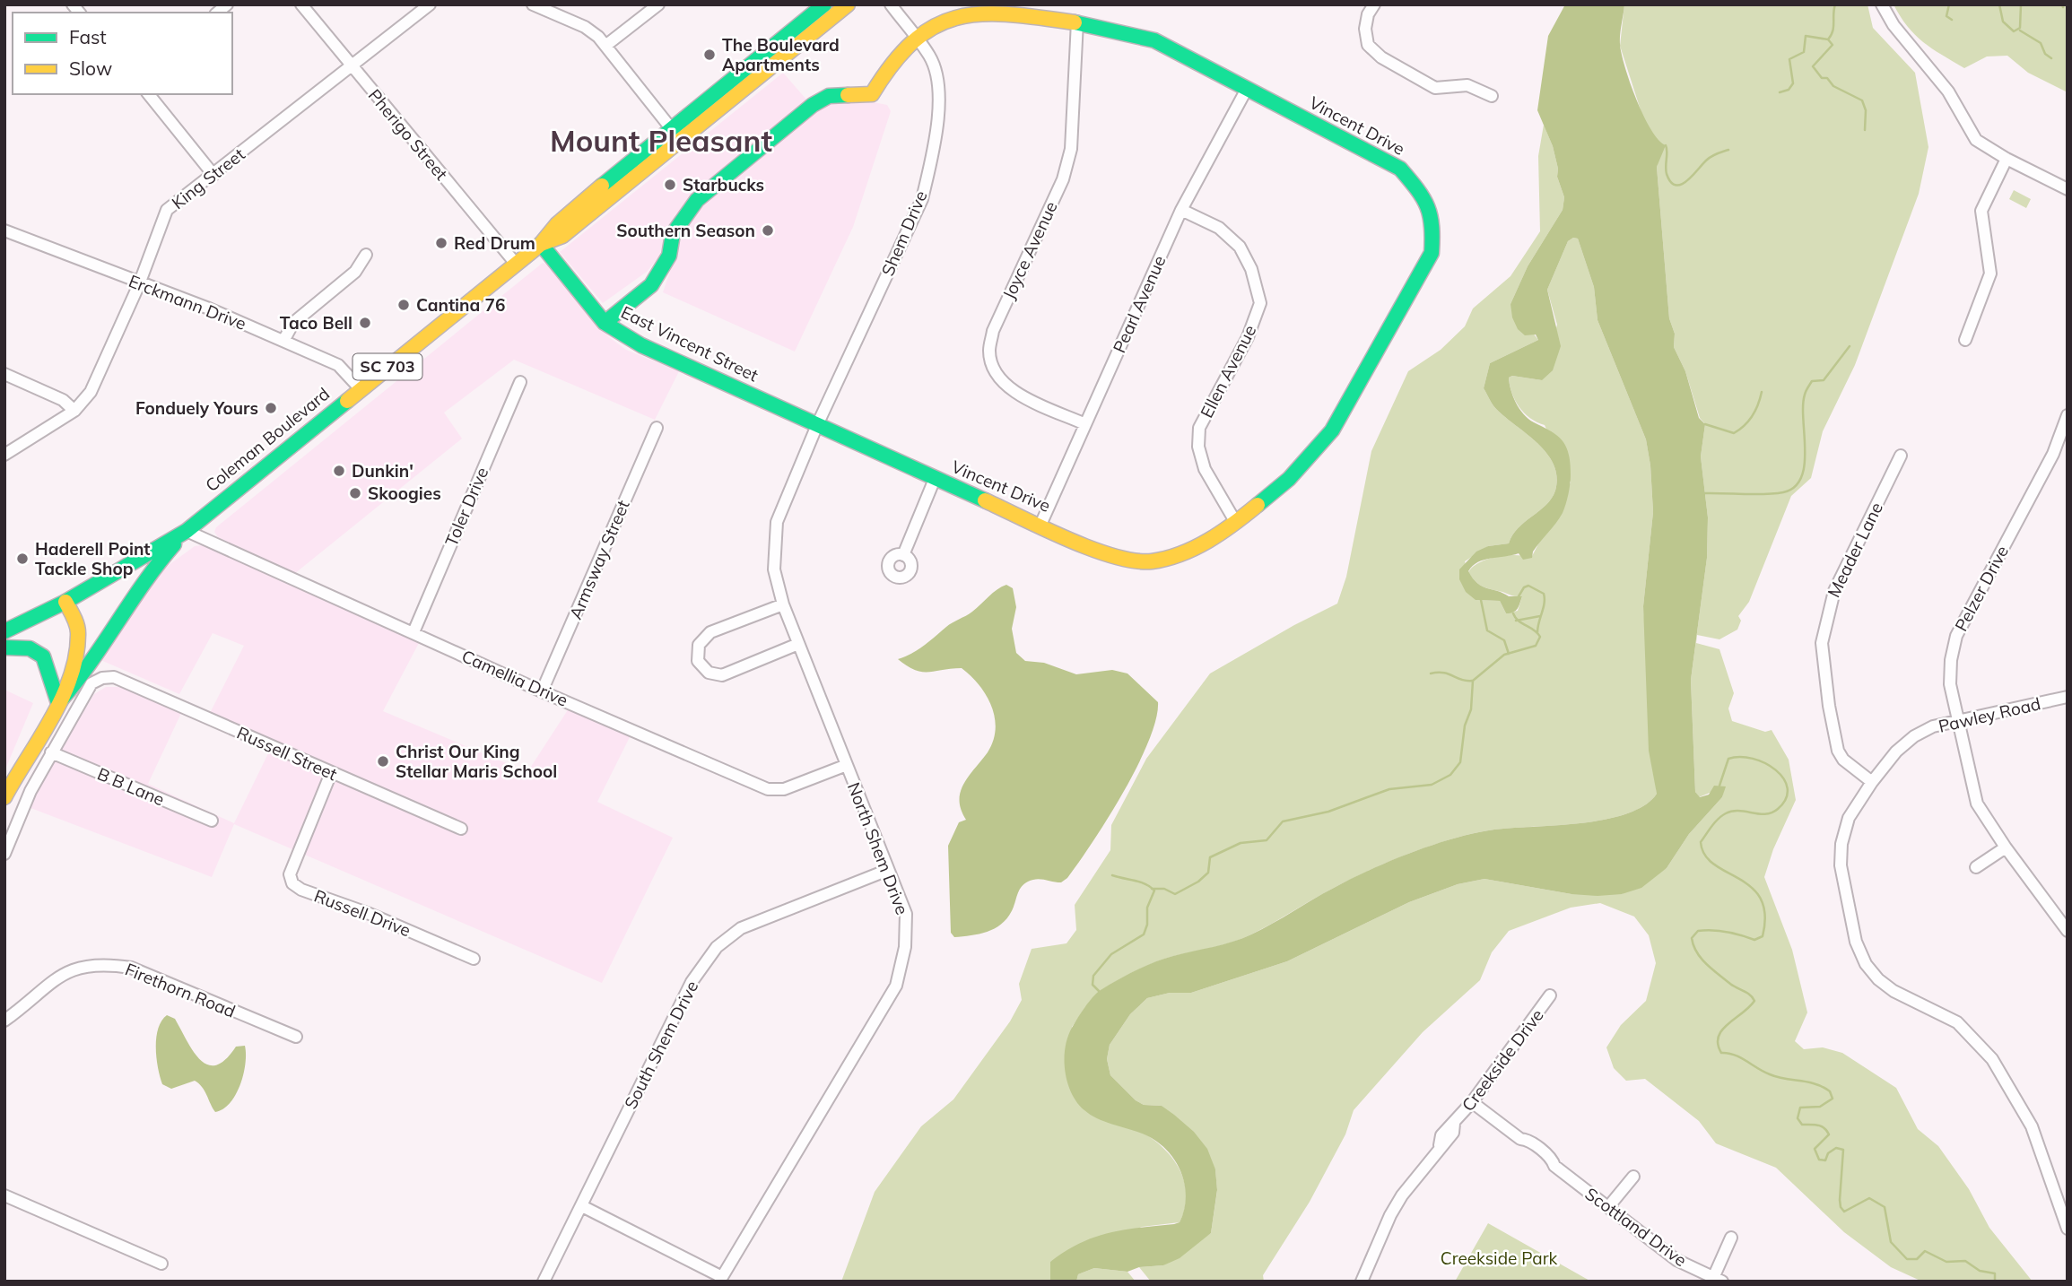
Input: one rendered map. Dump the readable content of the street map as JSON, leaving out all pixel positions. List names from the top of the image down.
{
  "streets": {
    "street": [
      "Vincent Drive",
      "Pherigo Street",
      "King Street",
      "Shem Drive",
      "Joyce Avenue",
      "Erckmann Drive",
      "Pearl Avenue",
      "East Vincent Street",
      "SC 703",
      "Ellen Avenue",
      "Coleman Boulevard",
      "Toler Drive",
      "Meader Lane",
      "Armsway Street",
      "Pelzer Drive",
      "Camellia Drive",
      "Pawley Road",
      "Russell Street",
      "B B Lane",
      "North Shem Drive",
      "Russell Drive",
      "Firethorn Road",
      "South Shem Drive",
      "Creekside Drive",
      "Scottland Drive"
    ]
  },
  "crossings": [
    ["Vincent Drive", "Shem Drive"],
    ["Vincent Drive", "Joyce Avenue"],
    ["Vincent Drive", "Pearl Avenue"],
    ["Vincent Drive", "East Vincent Street"],
    ["Vincent Drive", "Ellen Avenue"],
    ["Vincent Drive", "North Shem Drive"],
    ["Pherigo Street", "King Street"],
    ["Pherigo Street", "Coleman Boulevard"],
    ["King Street", "Erckmann Drive"],
    ["Shem Drive", "East Vincent Street"],
    ["Shem Drive", "North Shem Drive"],
    ["Joyce Avenue", "Pearl Avenue"],
    ["Erckmann Drive", "Coleman Boulevard"],
    ["Pearl Avenue", "Ellen Avenue"],
    ["East Vincent Street", "Coleman Boulevard"],
    ["East Vincent Street", "North Shem Drive"],
    ["SC 703", "Coleman Boulevard"],
    ["Coleman Boulevard", "Camellia Drive"],
    ["Toler Drive", "Camellia Drive"],
    ["Meader Lane", "Pawley Road"],
    ["Armsway Street", "Camellia Drive"],
    ["Pelzer Drive", "Pawley Road"],
    ["Camellia Drive", "North Shem Drive"],
    ["Russell Street", "B B Lane"],
    ["Russell Street", "Russell Drive"],
    ["North Shem Drive", "South Shem Drive"],
    ["Creekside Drive", "Scottland Drive"]
  ],
  "districts": ["Mount Pleasant"],
  "parks": ["Creekside Park"],
  "places": [
    "The Boulevard Apartments",
    "Starbucks",
    "Southern Season",
    "Red Drum",
    "Cantina 76",
    "Taco Bell",
    "Fonduely Yours",
    "Dunkin'",
    "Skoogies",
    "Haderell Point Tackle Shop",
    "Christ Our King Stellar Maris School"
  ],
  "legend": ["Fast", "Slow"]
}
